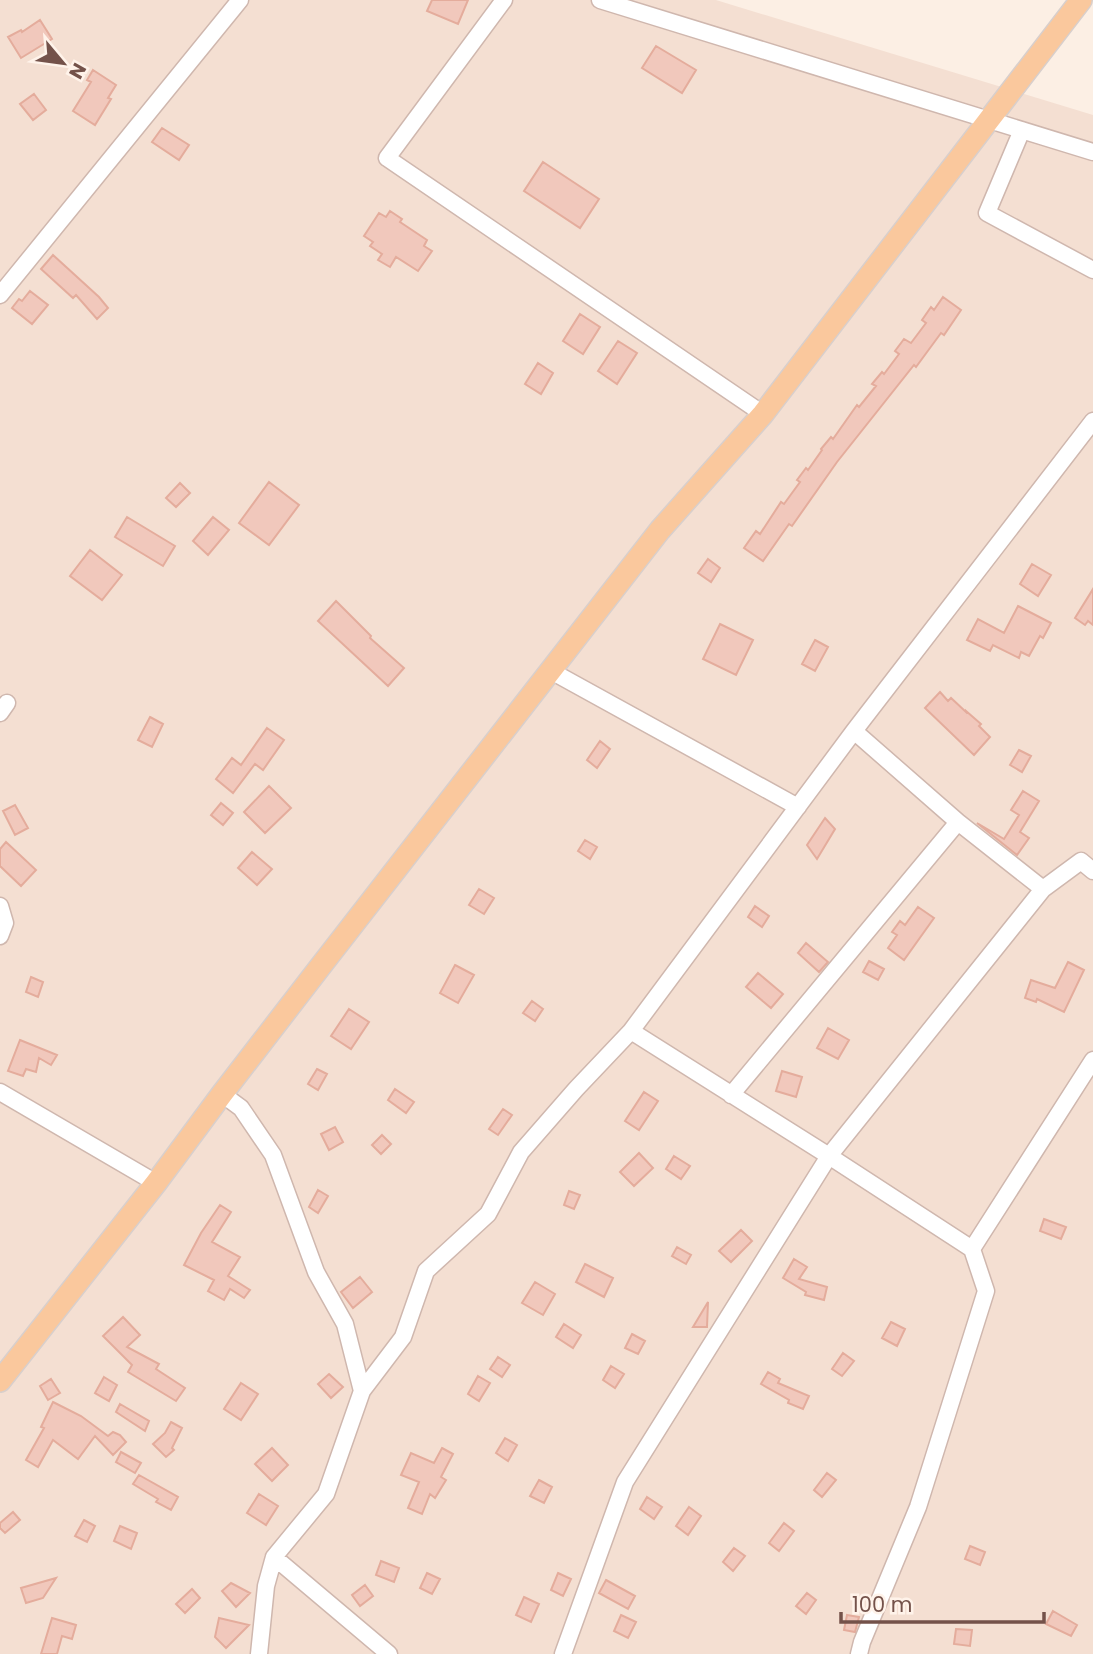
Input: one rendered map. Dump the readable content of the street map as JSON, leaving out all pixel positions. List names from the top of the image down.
{
  "scale_bar": "100 m",
  "north": "bottom right"
}
